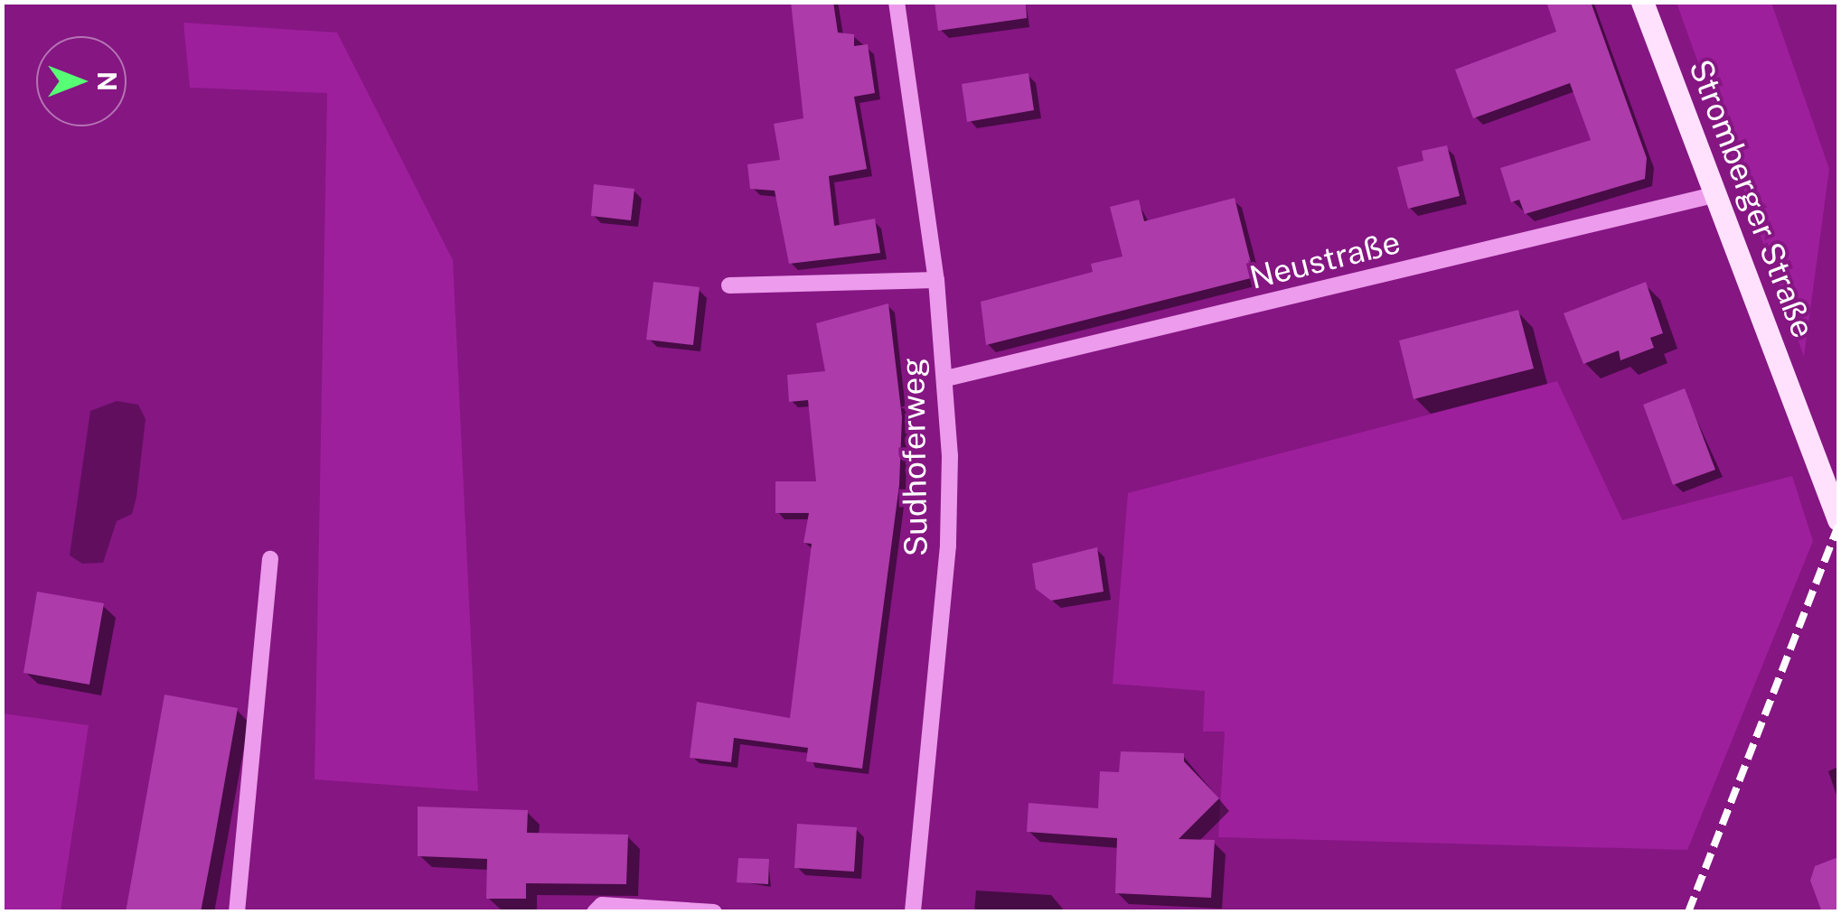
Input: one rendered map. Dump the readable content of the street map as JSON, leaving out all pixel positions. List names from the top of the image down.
{
  "streets": {
    "main road": ["Stromberger Straße"],
    "street": ["Neustraße", "Sudhoferweg"]
  },
  "crossings": [
    ["Stromberger Straße", "Neustraße"],
    ["Neustraße", "Sudhoferweg"]
  ],
  "north": "right"
}
